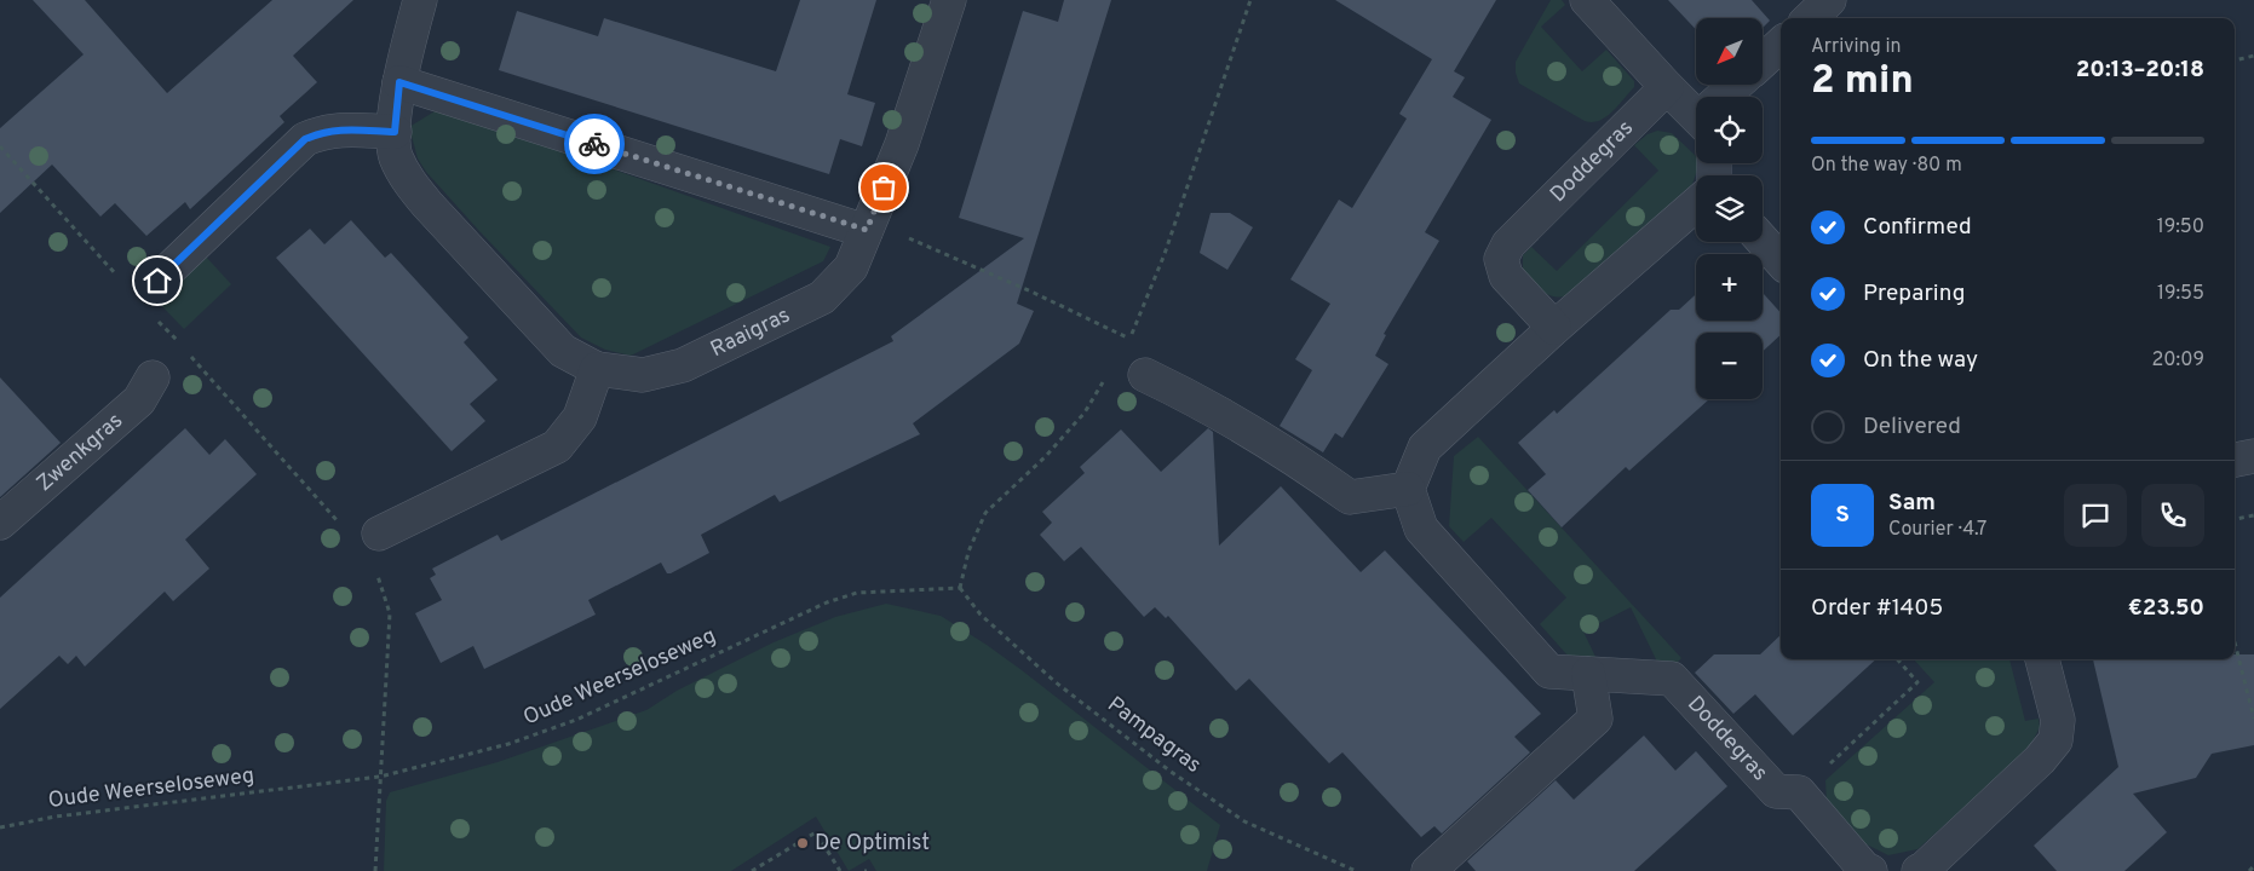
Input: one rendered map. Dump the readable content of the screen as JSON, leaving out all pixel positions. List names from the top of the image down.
{
  "streets": {
    "street": ["Doddegras", "Raaigras", "Zwenkgras"],
    "path": ["Oude Weerseloseweg", "Pampagras"]
  },
  "crossings": [
    ["Oude Weerseloseweg", "Pampagras"]
  ],
  "places": ["De Optimist"],
  "north": "bottom left",
  "page": {
    "map_buttons": ["+", "−"],
    "heading": ["2 min", "Arriving in", "20:13–20:18"],
    "panel": [
      "Sam",
      "Courier · 4.7",
      "Order #1405",
      "€23.50"
    ],
    "bar": "On the way · 80 m",
    "list": [
      ["Confirmed", "19:50"],
      ["Preparing", "19:55"],
      ["On the way", "20:09"],
      "Delivered"
    ],
    "round": "S"
  }
}
